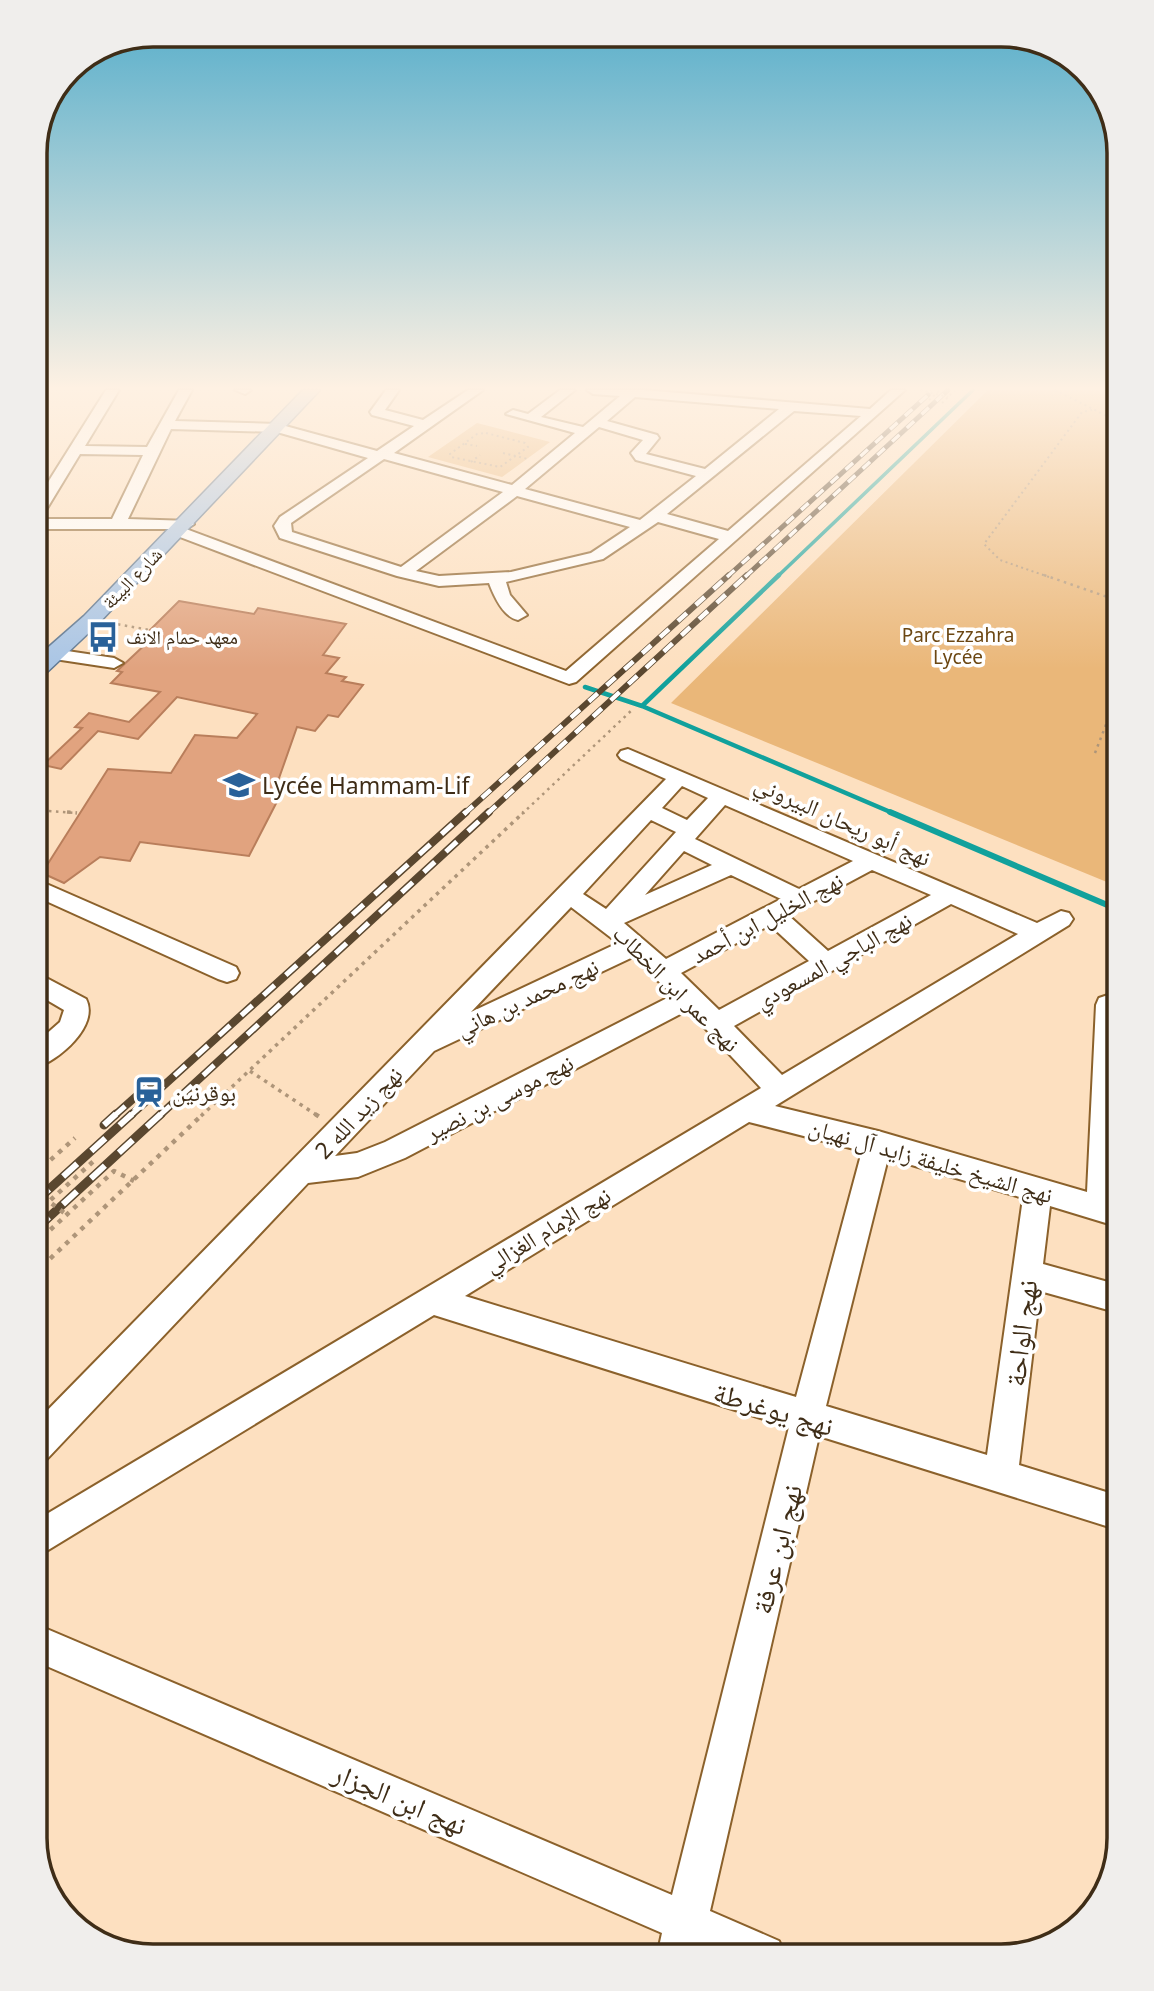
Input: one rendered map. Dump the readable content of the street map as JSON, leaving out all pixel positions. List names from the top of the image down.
{
  "streets": {
    "main road": ["شارع البيئة"],
    "street": [
      "نهج أبو ريحان البيروني",
      "نهج الخليل ابن أحمد",
      "نهج الباجي المسعودي",
      "نهج عمر ابن الخطاب",
      "نهج محمد بن هاني",
      "نهج موسى بن نصير",
      "نهج زيد الله 2",
      "نهج الشيخ خليفة زايد آل نهيان",
      "نهج الإمام الغزالي",
      "نهج الواحة",
      "نهج يوغرطة",
      "نهج ابن عرفة",
      "نهج ابن الجزار"
    ]
  },
  "crossings": [
    ["نهج أبو ريحان البيروني", "نهج الخليل ابن أحمد"],
    ["نهج أبو ريحان البيروني", "نهج الباجي المسعودي"],
    ["نهج أبو ريحان البيروني", "نهج زيد الله 2"],
    ["نهج أبو ريحان البيروني", "نهج الإمام الغزالي"],
    ["نهج الخليل ابن أحمد", "نهج عمر ابن الخطاب"],
    ["نهج الباجي المسعودي", "نهج عمر ابن الخطاب"],
    ["نهج عمر ابن الخطاب", "نهج محمد بن هاني"],
    ["نهج عمر ابن الخطاب", "نهج موسى بن نصير"],
    ["نهج عمر ابن الخطاب", "نهج زيد الله 2"],
    ["نهج عمر ابن الخطاب", "نهج الإمام الغزالي"],
    ["نهج محمد بن هاني", "نهج زيد الله 2"],
    ["نهج موسى بن نصير", "نهج زيد الله 2"],
    ["نهج الشيخ خليفة زايد آل نهيان", "نهج الإمام الغزالي"],
    ["نهج الشيخ خليفة زايد آل نهيان", "نهج الواحة"],
    ["نهج الشيخ خليفة زايد آل نهيان", "نهج ابن عرفة"],
    ["نهج الإمام الغزالي", "نهج يوغرطة"],
    ["نهج الواحة", "نهج يوغرطة"],
    ["نهج يوغرطة", "نهج ابن عرفة"],
    ["نهج ابن عرفة", "نهج ابن الجزار"]
  ],
  "parks": ["Parc Ezzahra Lycée"],
  "places": {
    "bus stop": ["معهد حمام الانف"],
    "school or university": ["Lycée Hammam-Lif"],
    "station": ["بوقرنين"]
  }
}
